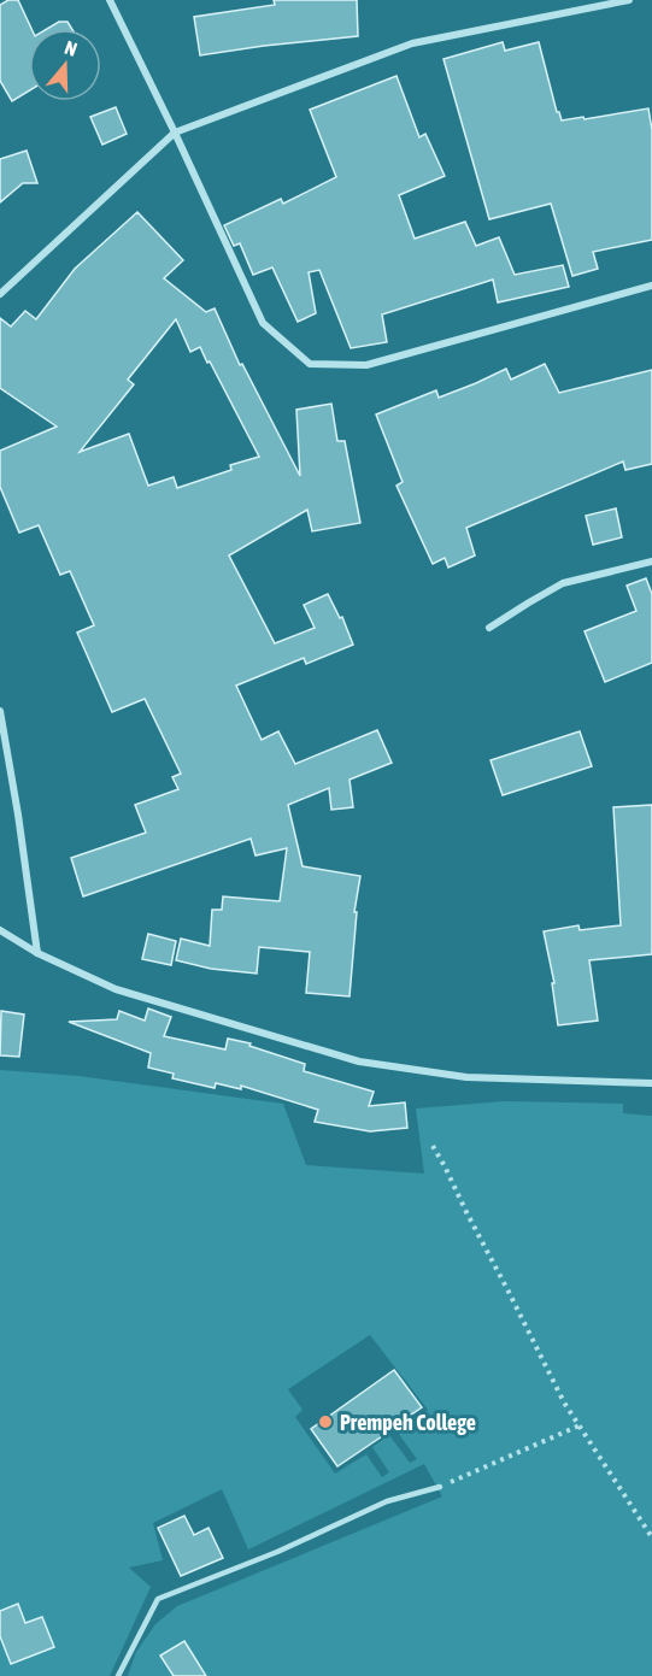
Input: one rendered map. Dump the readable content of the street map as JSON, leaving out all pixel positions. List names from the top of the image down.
{
  "places": ["Prempeh College"],
  "north": "top"
}
